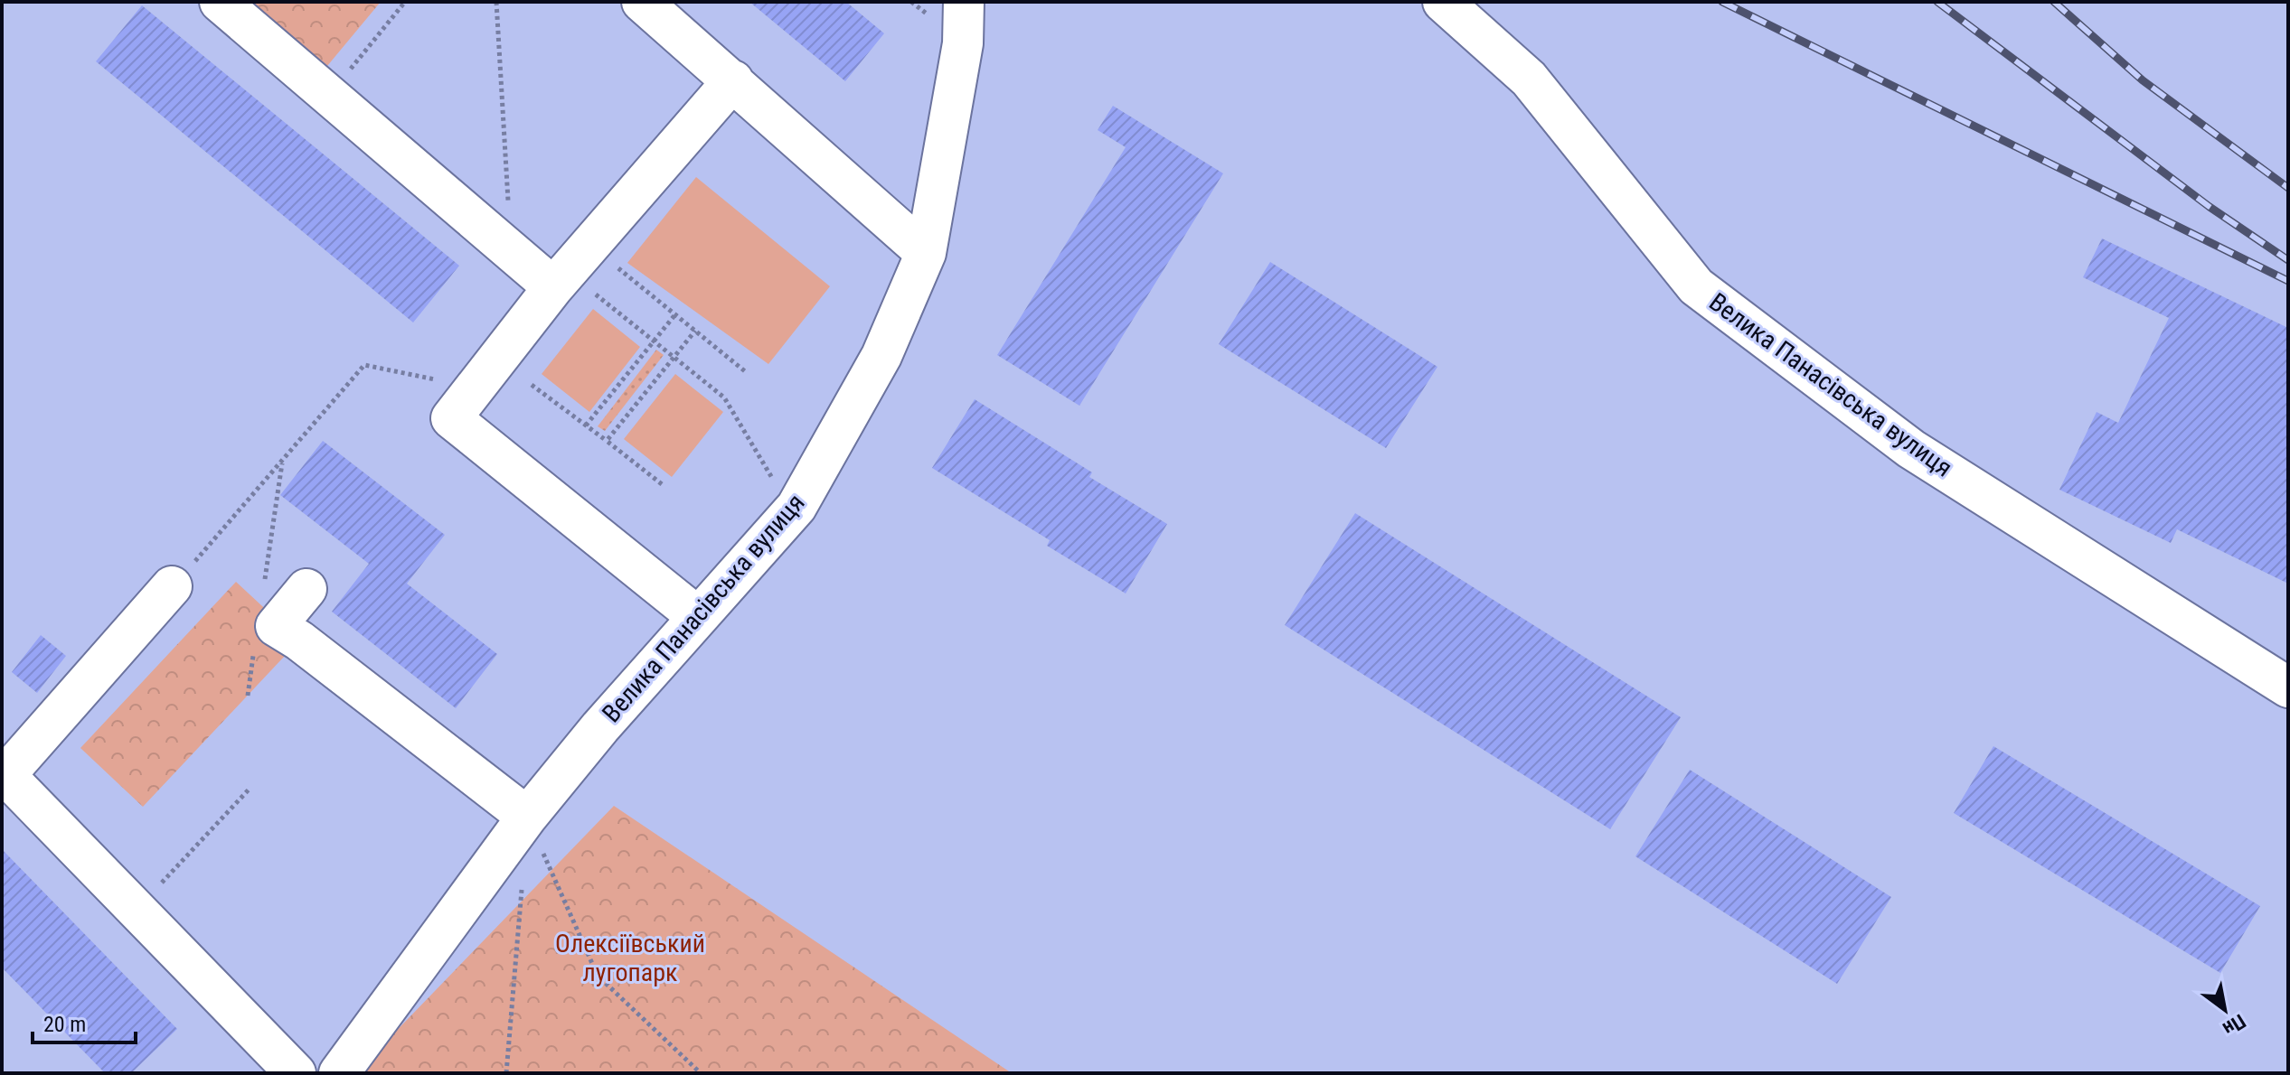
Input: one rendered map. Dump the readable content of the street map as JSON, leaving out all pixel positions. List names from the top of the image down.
{
  "streets": {
    "street": ["Велика Панасівська вулиця"]
  },
  "parks": ["Олексіївський лугопарк"],
  "scale_bar": "20 m",
  "north": "bottom right"
}
